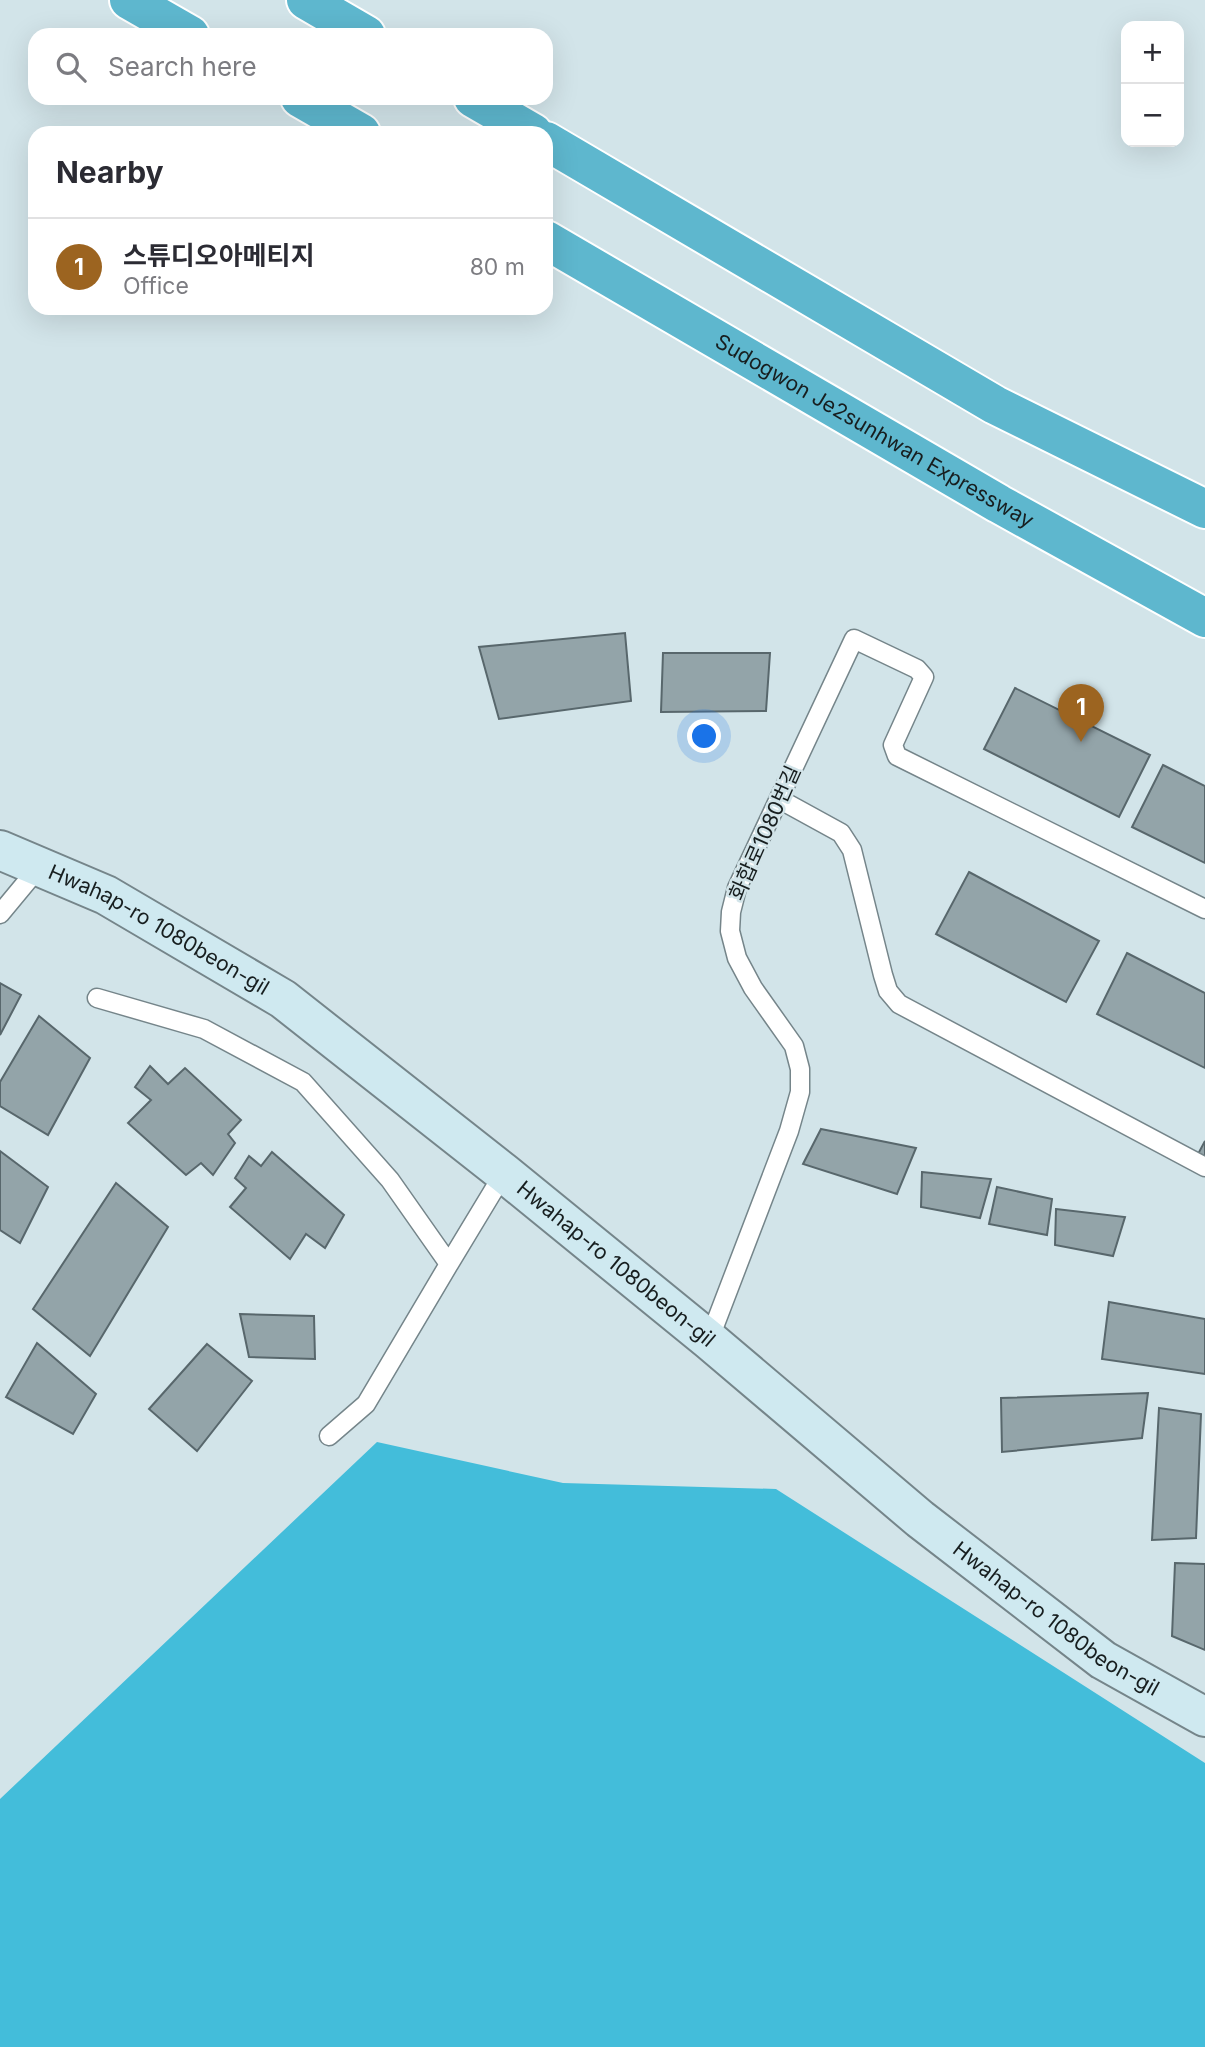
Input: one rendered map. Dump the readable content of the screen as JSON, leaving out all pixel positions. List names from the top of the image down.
{
  "streets": {
    "highway": ["Sudogwon Je2sunhwan Expressway"],
    "street": ["Hwahap-ro 1080beon-gil"],
    "lane": ["화합로1080번길"]
  },
  "crossings": [
    ["화합로1080번길", "Hwahap-ro 1080beon-gil"]
  ],
  "page": {
    "map_buttons": ["+", "−"],
    "search": "Search here",
    "heading": "Nearby",
    "list": [
      {
        "mark": "1",
        "name": "스튜디오아메티지",
        "note": "Office",
        "value": "80 m"
      }
    ],
    "pins": "1"
  }
}
